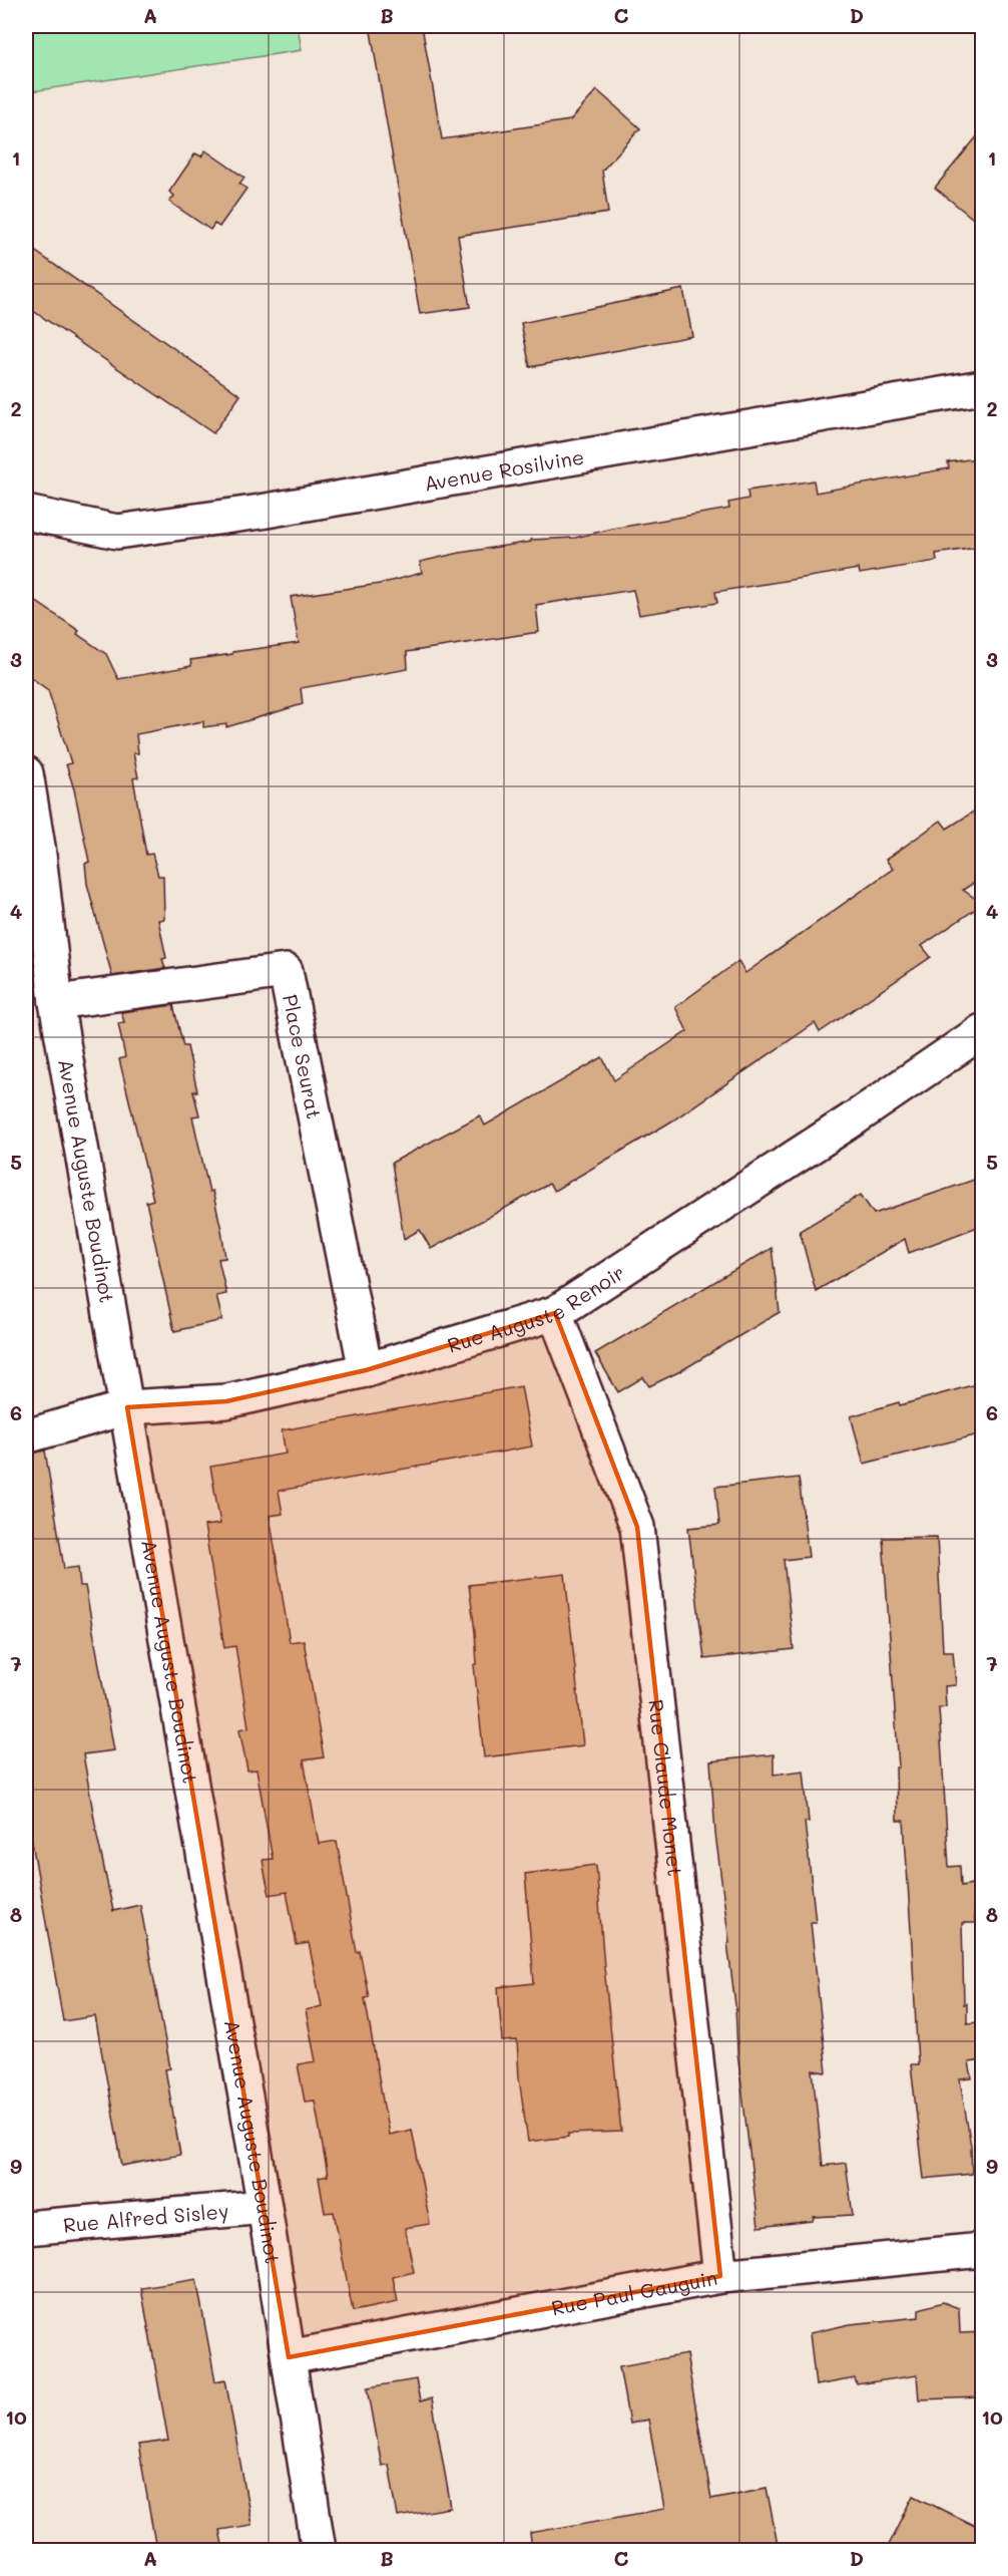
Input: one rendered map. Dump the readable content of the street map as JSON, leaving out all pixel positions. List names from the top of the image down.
{
  "streets": {
    "street": [
      "Avenue Rosilvine",
      "Place Seurat",
      "Avenue Auguste Boudinot",
      "Rue Auguste Renoir",
      "Rue Claude Monet",
      "Rue Alfred Sisley",
      "Rue Paul Gauguin"
    ]
  },
  "crossings": [
    ["Place Seurat", "Avenue Auguste Boudinot"],
    ["Place Seurat", "Rue Auguste Renoir"],
    ["Avenue Auguste Boudinot", "Rue Auguste Renoir"],
    ["Avenue Auguste Boudinot", "Rue Alfred Sisley"],
    ["Avenue Auguste Boudinot", "Rue Paul Gauguin"],
    ["Rue Auguste Renoir", "Rue Claude Monet"],
    ["Rue Claude Monet", "Rue Paul Gauguin"]
  ],
  "grid": {
    "columns": [
      "A",
      "B",
      "C",
      "D"
    ],
    "rows": [
      "1",
      "2",
      "3",
      "4",
      "5",
      "6",
      "7",
      "8",
      "9",
      "10"
    ]
  }
}
